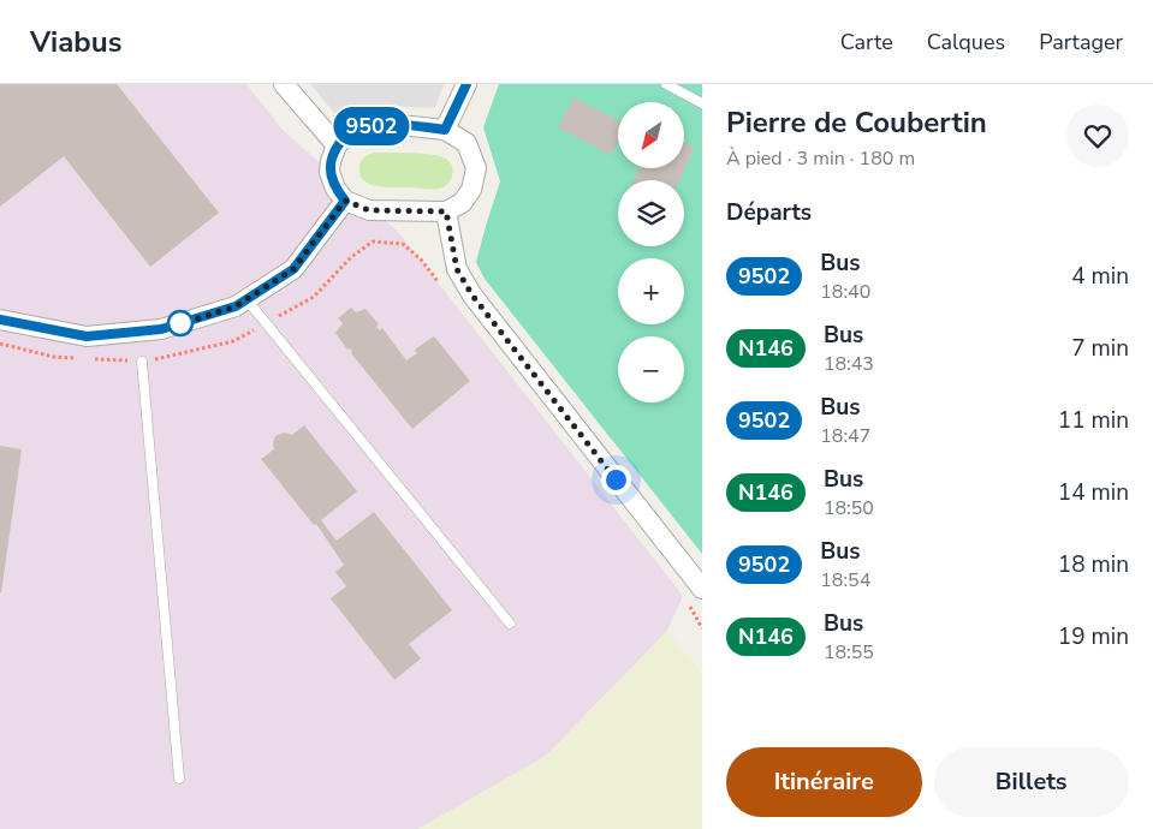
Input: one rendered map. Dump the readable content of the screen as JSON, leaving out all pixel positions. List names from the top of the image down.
{
  "lines": ["bus line 9502"],
  "north": "bottom left",
  "page": {
    "header": "Viabus",
    "nav": ["Carte", "Calques", "Partager"],
    "on_map": "9502",
    "heading": [
      ["Pierre de Coubertin", "À pied · 3 min · 180 m"],
      "Départs"
    ],
    "map_buttons": ["+", "−"],
    "list": [
      {
        "mark": "9502",
        "name": "Bus",
        "note": "18:40",
        "value": "4 min"
      },
      {
        "mark": "N146",
        "name": "Bus",
        "note": "18:43",
        "value": "7 min"
      },
      {
        "mark": "9502",
        "name": "Bus",
        "note": "18:47",
        "value": "11 min"
      },
      {
        "mark": "N146",
        "name": "Bus",
        "note": "18:50",
        "value": "14 min"
      },
      {
        "mark": "9502",
        "name": "Bus",
        "note": "18:54",
        "value": "18 min"
      },
      {
        "mark": "N146",
        "name": "Bus",
        "note": "18:55",
        "value": "19 min"
      }
    ],
    "buttons": ["Itinéraire", "Billets"]
  }
}
